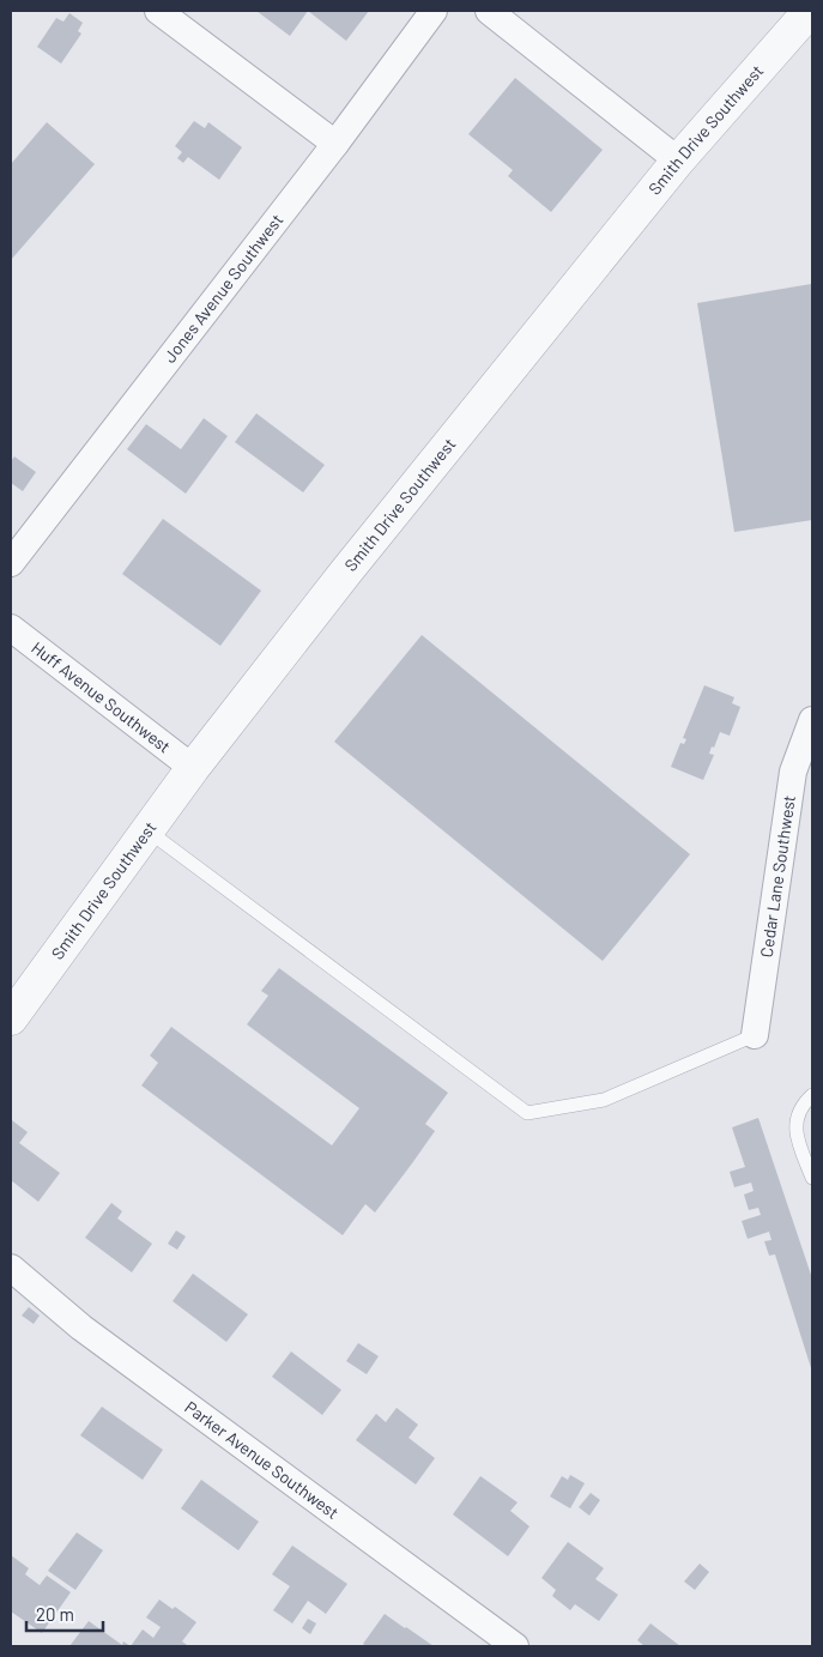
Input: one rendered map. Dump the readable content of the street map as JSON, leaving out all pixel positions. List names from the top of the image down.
{
  "streets": {
    "street": [
      "Smith Drive Southwest",
      "Jones Avenue Southwest",
      "Huff Avenue Southwest",
      "Cedar Lane Southwest",
      "Parker Avenue Southwest"
    ]
  },
  "crossings": [
    ["Smith Drive Southwest", "Huff Avenue Southwest"]
  ],
  "scale_bar": "20 m"
}
